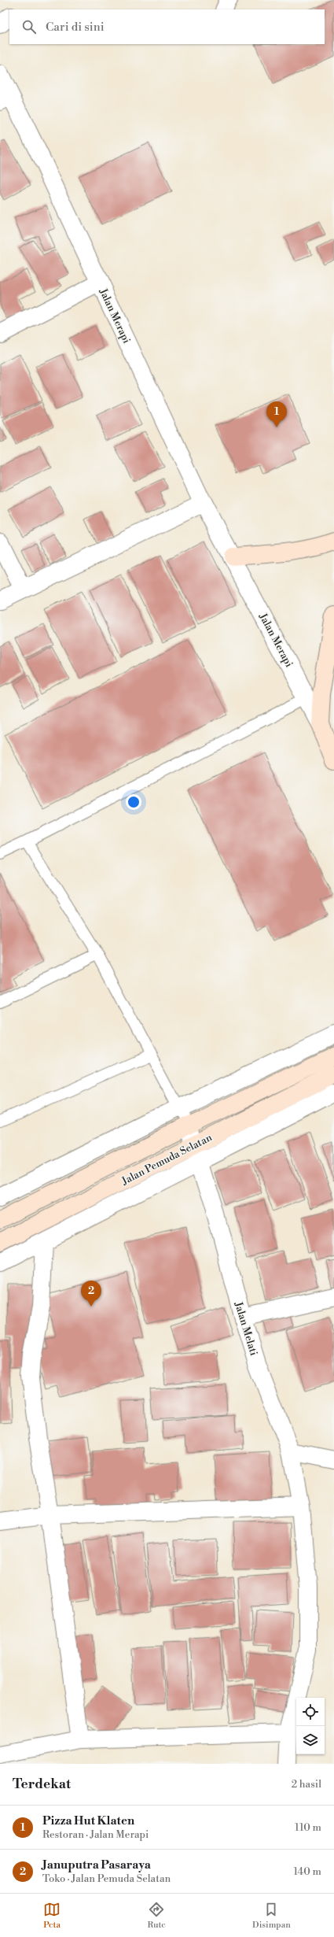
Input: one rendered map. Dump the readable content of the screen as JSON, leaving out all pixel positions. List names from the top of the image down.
{
  "streets": {
    "main road": ["Jalan Pemuda Selatan"],
    "street": ["Jalan Merapi", "Jalan Melati"]
  },
  "crossings": [
    ["Jalan Pemuda Selatan", "Jalan Melati"]
  ],
  "page": {
    "search": "Cari di sini",
    "pins": ["1", "2"],
    "heading": ["Terdekat", "2 hasil"],
    "list": [
      {
        "mark": "1",
        "name": "Pizza Hut Klaten",
        "note": "Restoran · Jalan Merapi",
        "value": "110 m"
      },
      {
        "mark": "2",
        "name": "Januputra Pasaraya",
        "note": "Toko · Jalan Pemuda Selatan",
        "value": "140 m"
      }
    ],
    "nav": ["Peta", "Rute", "Disimpan"]
  }
}
